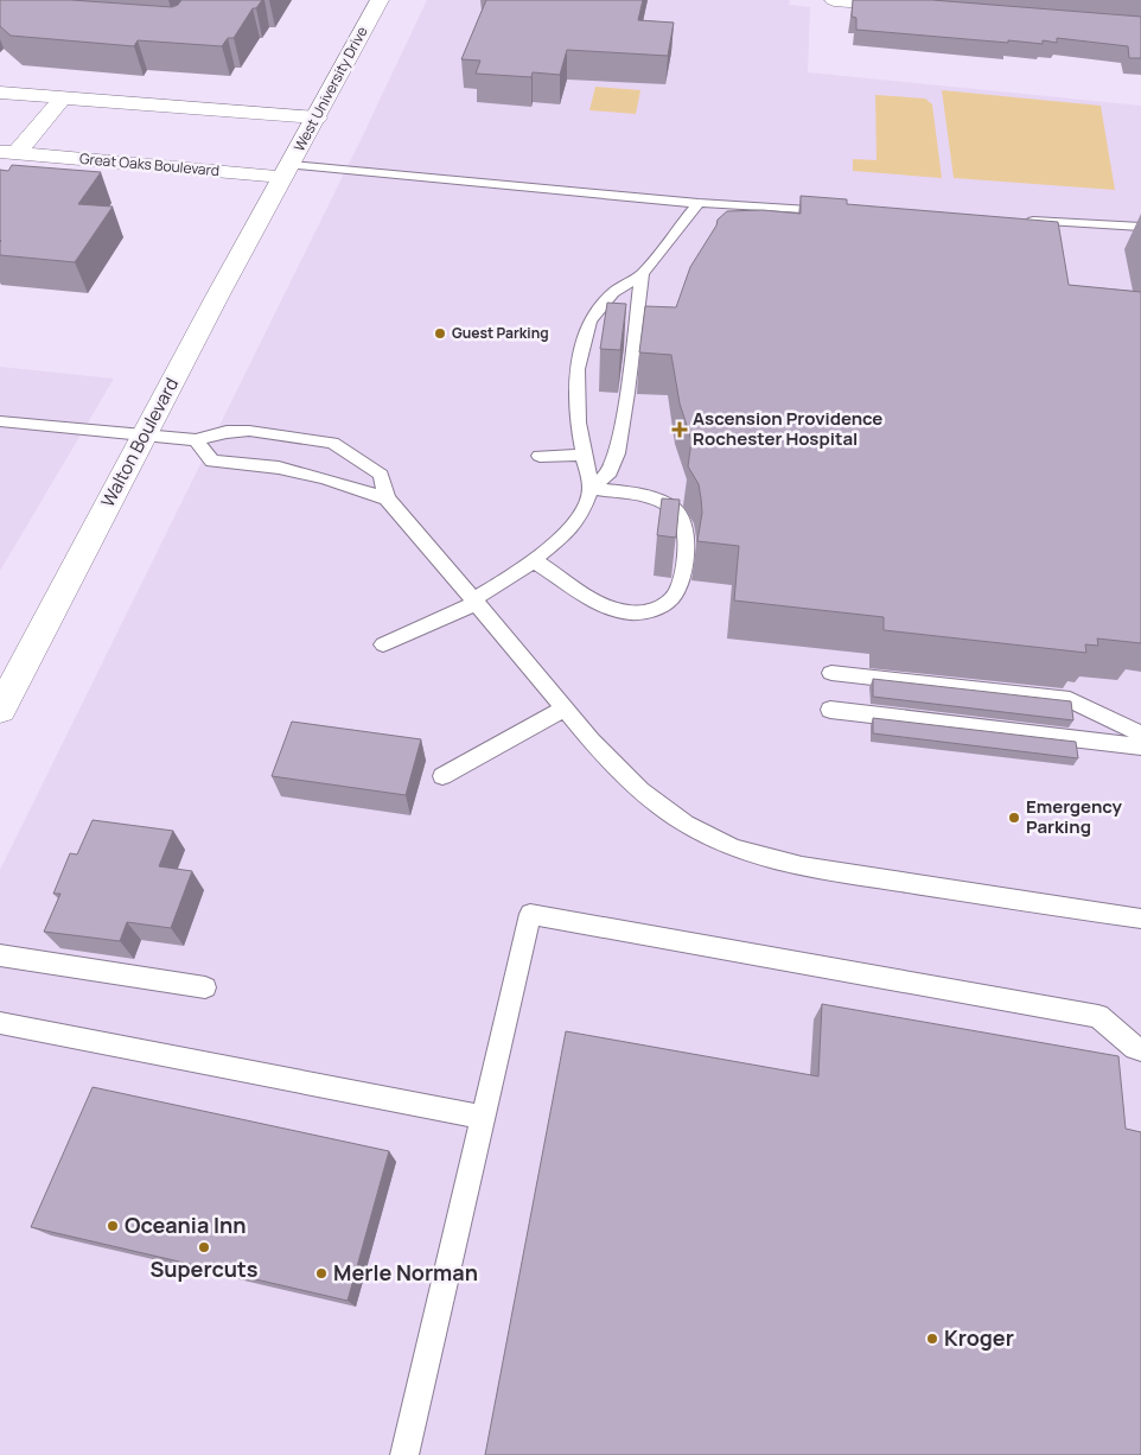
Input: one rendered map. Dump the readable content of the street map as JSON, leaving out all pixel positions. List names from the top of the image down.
{
  "streets": {
    "main road": ["West University Drive", "Great Oaks Boulevard", "Walton Boulevard"]
  },
  "crossings": [
    ["West University Drive", "Great Oaks Boulevard"],
    ["West University Drive", "Walton Boulevard"],
    ["Great Oaks Boulevard", "Walton Boulevard"]
  ],
  "places": {
    "other": [
      "Guest Parking",
      "Emergency Parking",
      "Oceania Inn",
      "Supercuts",
      "Merle Norman",
      "Kroger"
    ],
    "health": ["Ascension Providence Rochester Hospital"]
  }
}
